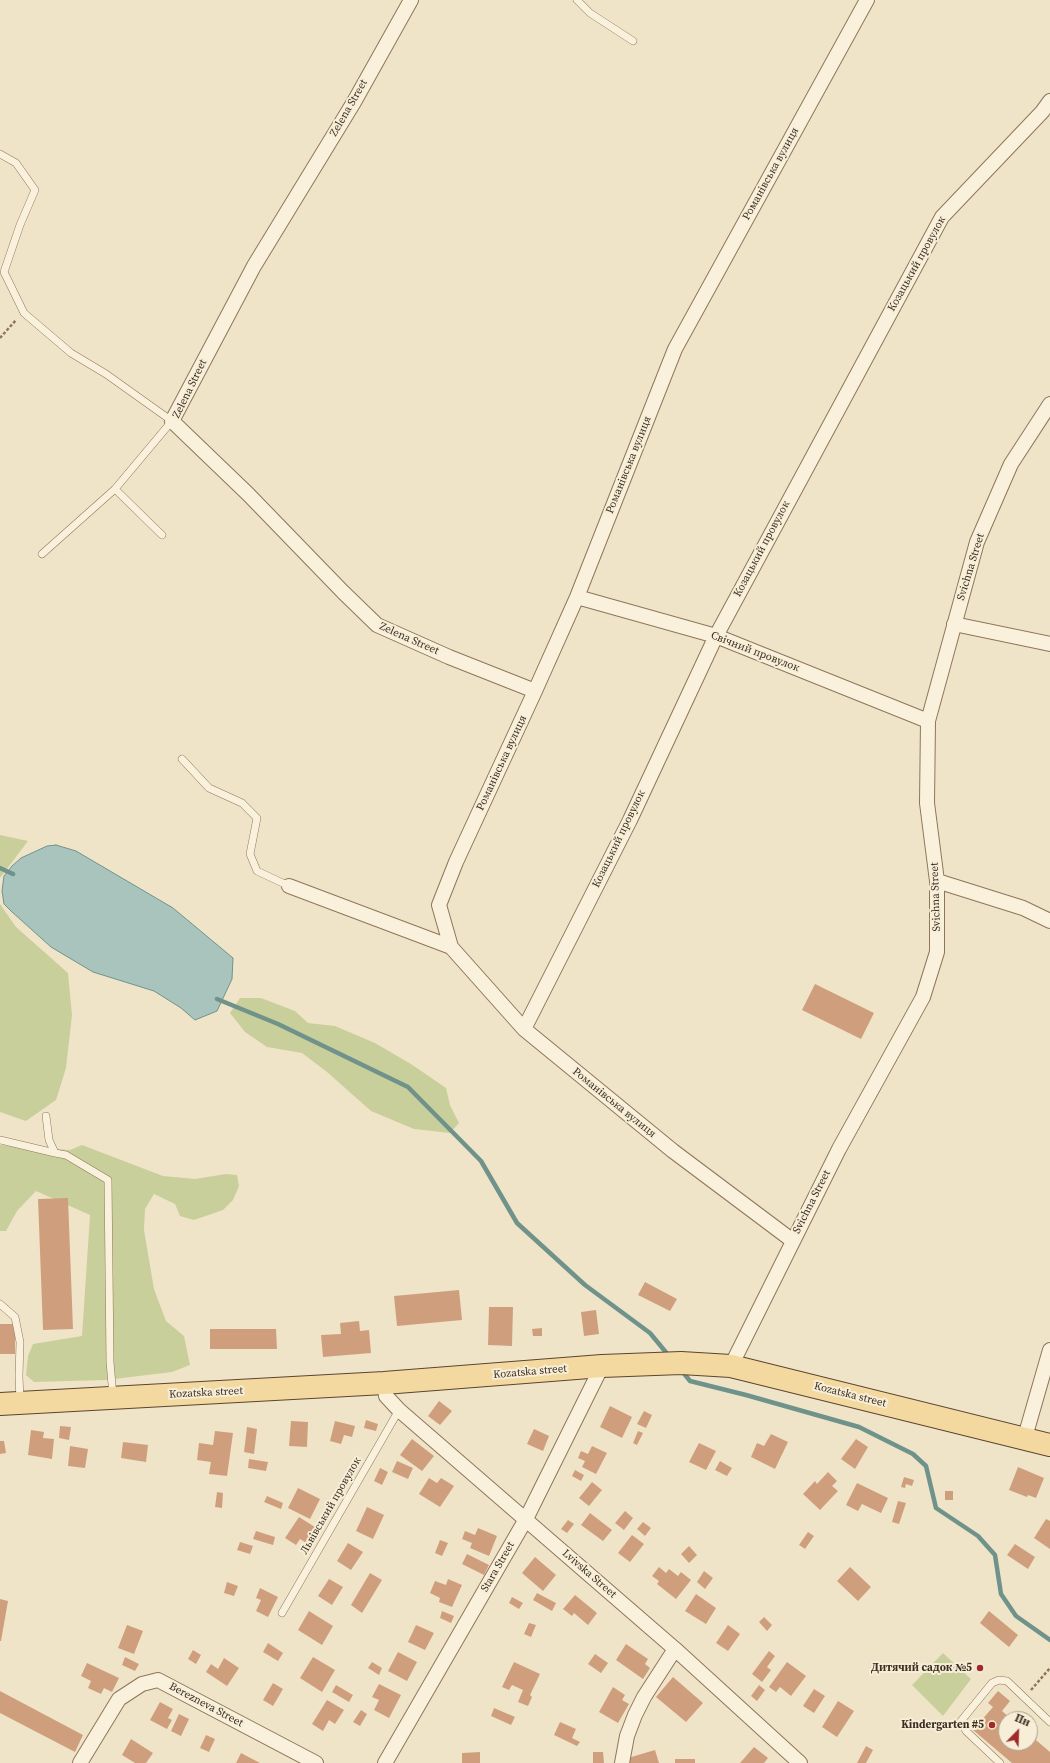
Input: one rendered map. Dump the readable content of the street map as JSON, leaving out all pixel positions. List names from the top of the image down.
{
  "streets": {
    "main road": ["Kozatska street"],
    "street": [
      "Zelena Street",
      "Романівська вулиця",
      "Козацький провулок",
      "Svichna Street",
      "Свічний провулок",
      "Stara Street",
      "Lvivska Street",
      "Berezneva Street"
    ],
    "lane": ["Львівський провулок"]
  },
  "crossings": [
    ["Zelena Street", "Романівська вулиця"],
    ["Романівська вулиця", "Козацький провулок"],
    ["Романівська вулиця", "Svichna Street"],
    ["Романівська вулиця", "Свічний провулок"],
    ["Козацький провулок", "Свічний провулок"],
    ["Svichna Street", "Свічний провулок"],
    ["Svichna Street", "Kozatska street"],
    ["Kozatska street", "Stara Street"],
    ["Kozatska street", "Lvivska Street"],
    ["Львівський провулок", "Lvivska Street"],
    ["Stara Street", "Lvivska Street"]
  ],
  "places": ["Дитячий садок №5", "Kindergarten #5"],
  "north": "top right"
}
